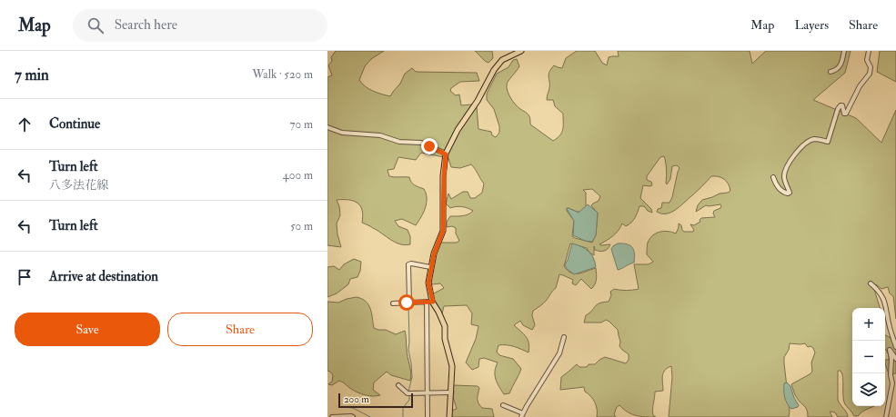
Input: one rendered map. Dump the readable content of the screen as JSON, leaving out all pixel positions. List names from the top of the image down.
{
  "scale_bar": "200 m",
  "page": {
    "header": "Map",
    "search": "Search here",
    "nav": ["Map", "Layers", "Share"],
    "heading": ["7 min", "Walk · 520 m"],
    "list": [
      ["Continue", "70 m"],
      ["Turn left", "八多法花線", "400 m"],
      ["Turn left", "50 m"],
      "Arrive at destination"
    ],
    "buttons": ["Save", "Share"],
    "map_buttons": ["+", "−"],
    "scale": "200 m"
  }
}
